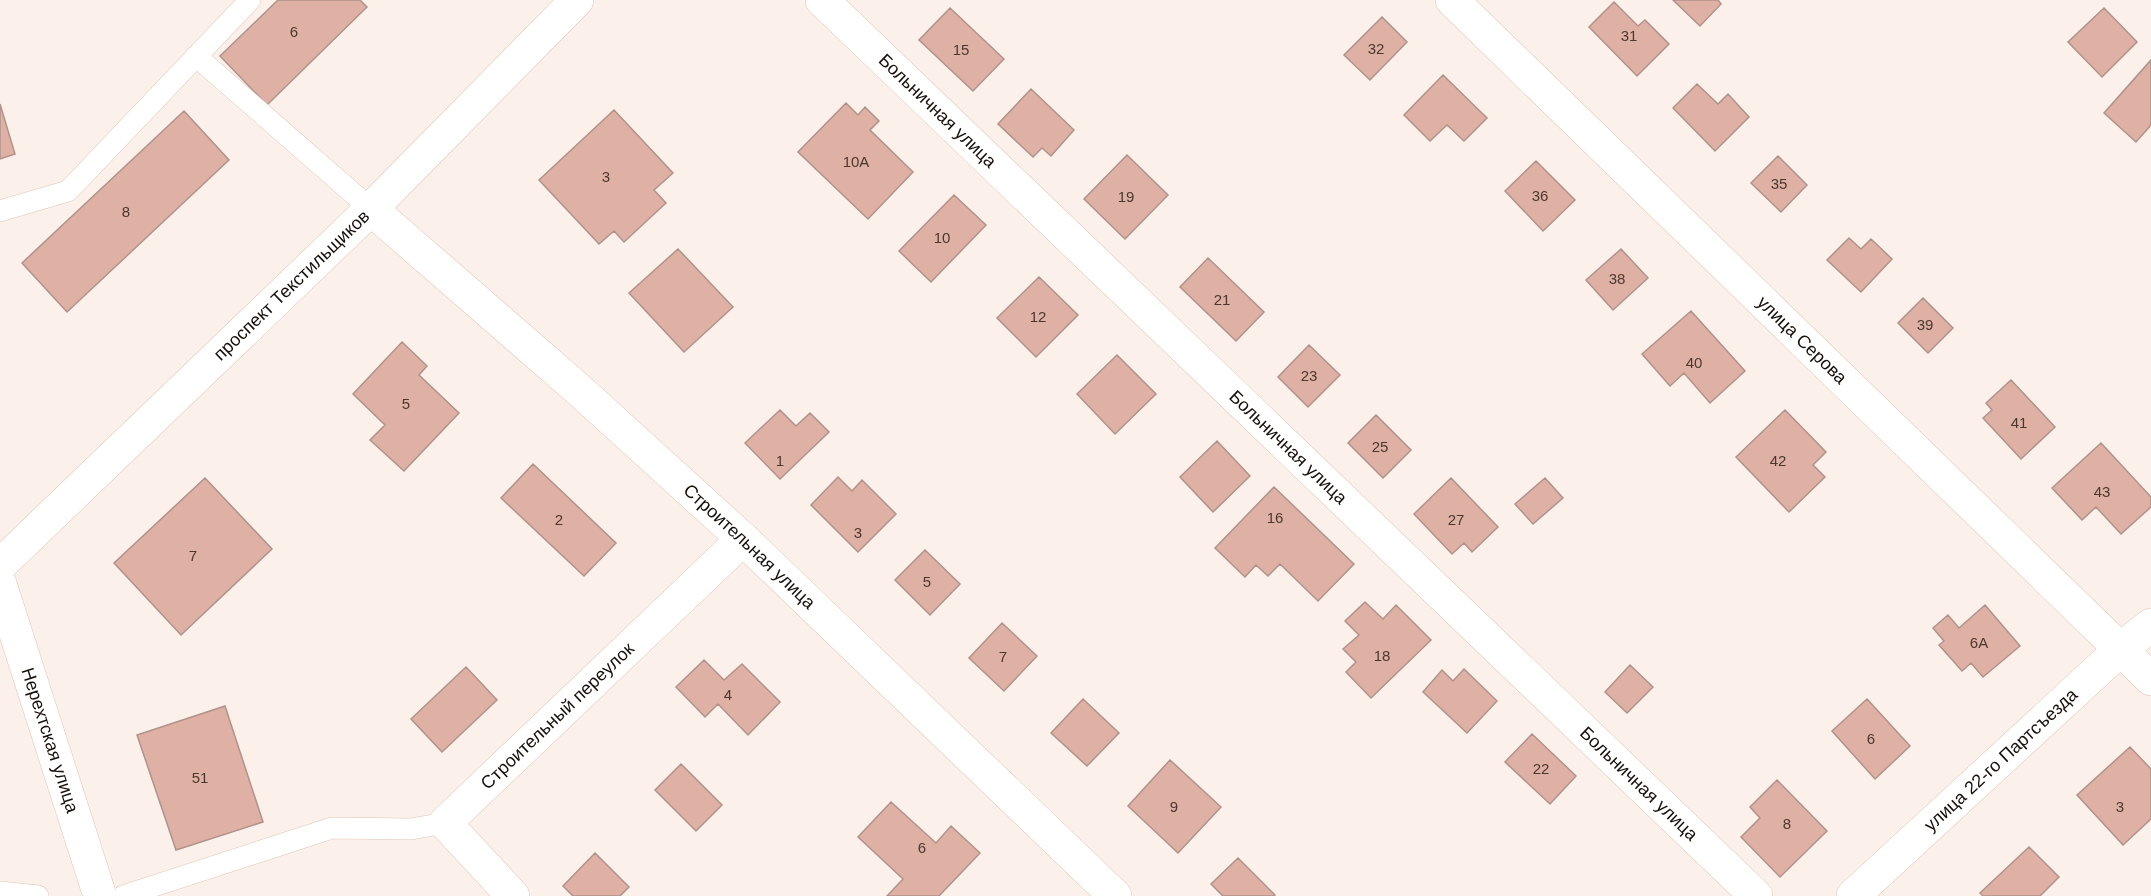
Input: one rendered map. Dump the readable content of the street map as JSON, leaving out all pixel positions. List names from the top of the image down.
{
  "streets": {
    "street": [
      "Больничная улица",
      "проспект Текстильщиков",
      "улица Серова",
      "Строительная улица",
      "Строительный переулок",
      "Нерехтская улица",
      "улица 22-го Партсъезда"
    ]
  },
  "crossings": [
    ["проспект Текстильщиков", "Строительная улица"],
    ["улица Серова", "улица 22-го Партсъезда"],
    ["Строительная улица", "Строительный переулок"]
  ],
  "house_numbers": [
    "6",
    "31",
    "32",
    "15",
    "10А",
    "3",
    "35",
    "36",
    "19",
    "8",
    "10",
    "38",
    "21",
    "12",
    "39",
    "40",
    "23",
    "5",
    "41",
    "25",
    "1",
    "42",
    "43",
    "16",
    "2",
    "27",
    "3",
    "7",
    "5",
    "6А",
    "18",
    "7",
    "4",
    "6",
    "22",
    "51",
    "9",
    "3",
    "8",
    "6"
  ]
}
